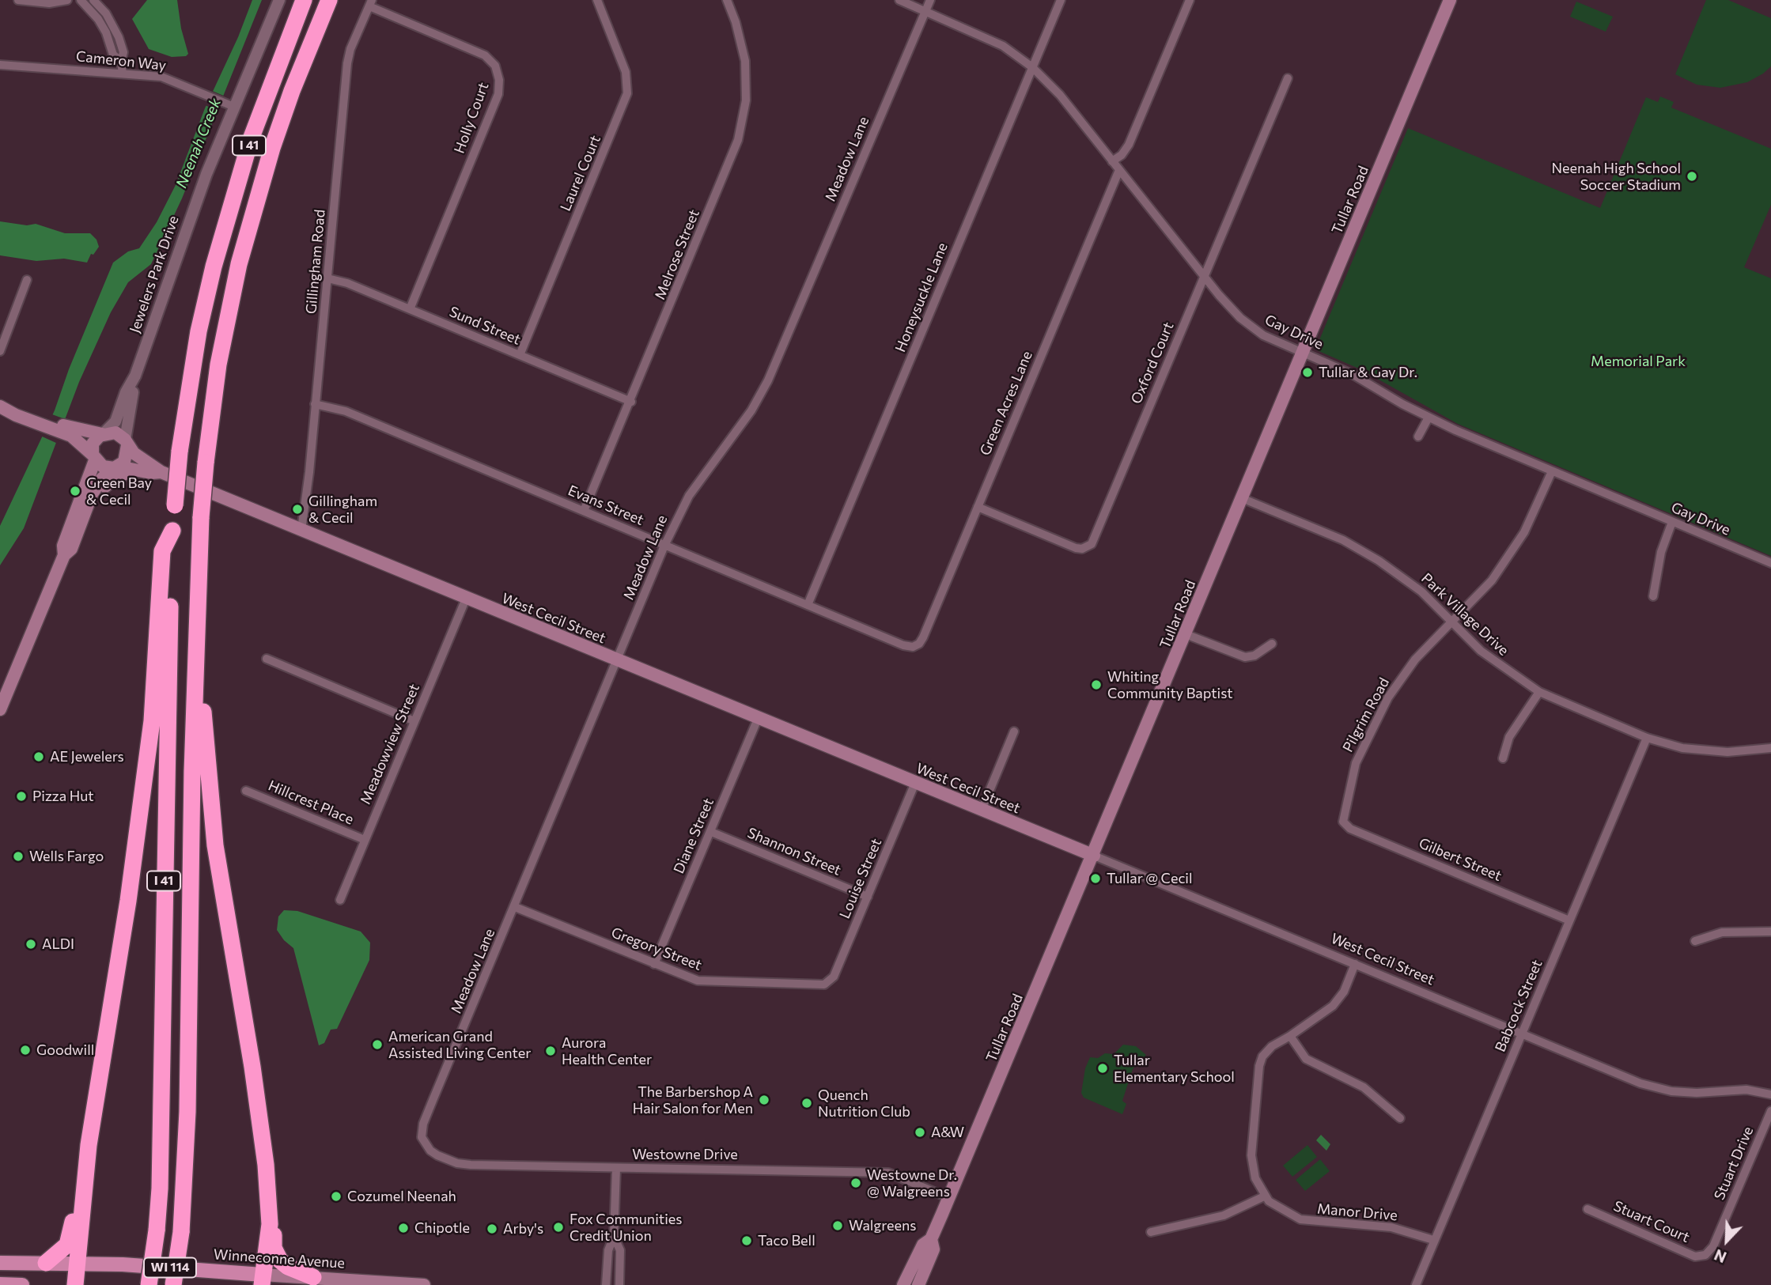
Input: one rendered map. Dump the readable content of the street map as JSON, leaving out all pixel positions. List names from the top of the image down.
{
  "streets": {
    "highway": ["I 41"],
    "main road": [
      "Tullar Road",
      "West Cecil Street",
      "Winneconne Avenue",
      "WI 114"
    ],
    "street": [
      "Cameron Way",
      "Holly Court",
      "Meadow Lane",
      "Laurel Court",
      "Melrose Street",
      "Gillingham Road",
      "Jewelers Park Drive",
      "Honeysuckle Lane",
      "Sund Street",
      "Gay Drive",
      "Oxford Court",
      "Green Acres Lane",
      "Evans Street",
      "Park Village Drive",
      "Pilgrim Road",
      "Meadowview Street",
      "Hillcrest Place",
      "Diane Street",
      "Shannon Street",
      "Gilbert Street",
      "Louise Street",
      "Gregory Street",
      "Babcock Street",
      "Westowne Drive",
      "Stuart Drive",
      "Manor Drive",
      "Stuart Court"
    ]
  },
  "crossings": [
    ["Cameron Way", "Jewelers Park Drive"],
    ["Holly Court", "Gillingham Road"],
    ["Holly Court", "Sund Street"],
    ["Meadow Lane", "Gay Drive"],
    ["Meadow Lane", "Evans Street"],
    ["Meadow Lane", "West Cecil Street"],
    ["Meadow Lane", "Gregory Street"],
    ["Meadow Lane", "Westowne Drive"],
    ["Laurel Court", "Sund Street"],
    ["Tullar Road", "Gay Drive"],
    ["Tullar Road", "Park Village Drive"],
    ["Tullar Road", "West Cecil Street"],
    ["Tullar Road", "Westowne Drive"],
    ["Melrose Street", "Sund Street"],
    ["Melrose Street", "Evans Street"],
    ["Gillingham Road", "Sund Street"],
    ["Gillingham Road", "Evans Street"],
    ["Gillingham Road", "West Cecil Street"],
    ["Jewelers Park Drive", "West Cecil Street"],
    ["Honeysuckle Lane", "Gay Drive"],
    ["Honeysuckle Lane", "Evans Street"],
    ["Gay Drive", "Oxford Court"],
    ["Gay Drive", "Green Acres Lane"],
    ["Gay Drive", "Pilgrim Road"],
    ["Oxford Court", "Green Acres Lane"],
    ["Green Acres Lane", "Evans Street"],
    ["Park Village Drive", "Pilgrim Road"],
    ["Park Village Drive", "Babcock Street"],
    ["West Cecil Street", "Meadowview Street"],
    ["West Cecil Street", "Diane Street"],
    ["West Cecil Street", "Louise Street"],
    ["West Cecil Street", "Babcock Street"],
    ["Pilgrim Road", "Gilbert Street"],
    ["Meadowview Street", "Hillcrest Place"],
    ["Diane Street", "Shannon Street"],
    ["Diane Street", "Gregory Street"],
    ["Shannon Street", "Louise Street"],
    ["Gilbert Street", "Babcock Street"],
    ["Louise Street", "Gregory Street"],
    ["Babcock Street", "Manor Drive"],
    ["Stuart Drive", "Stuart Court"]
  ],
  "water": ["Neenah Creek"],
  "parks": ["Memorial Park"],
  "places": [
    "Neenah High School Soccer Stadium",
    "Tullar & Gay Dr.",
    "Green Bay & Cecil",
    "Gillingham & Cecil",
    "Whiting Community Baptist",
    "AE Jewelers",
    "Pizza Hut",
    "Wells Fargo",
    "Tullar @ Cecil",
    "ALDI",
    "American Grand Assisted Living Center",
    "Goodwill",
    "Aurora Health Center",
    "Tullar Elementary School",
    "The Barbershop A Hair Salon for Men",
    "Quench Nutrition Club",
    "A&W",
    "Westowne Dr. @ Walgreens",
    "Cozumel Neenah",
    "Walgreens",
    "Fox Communities Credit Union",
    "Chipotle",
    "Arby's",
    "Taco Bell"
  ],
  "north": "bottom left"
}
